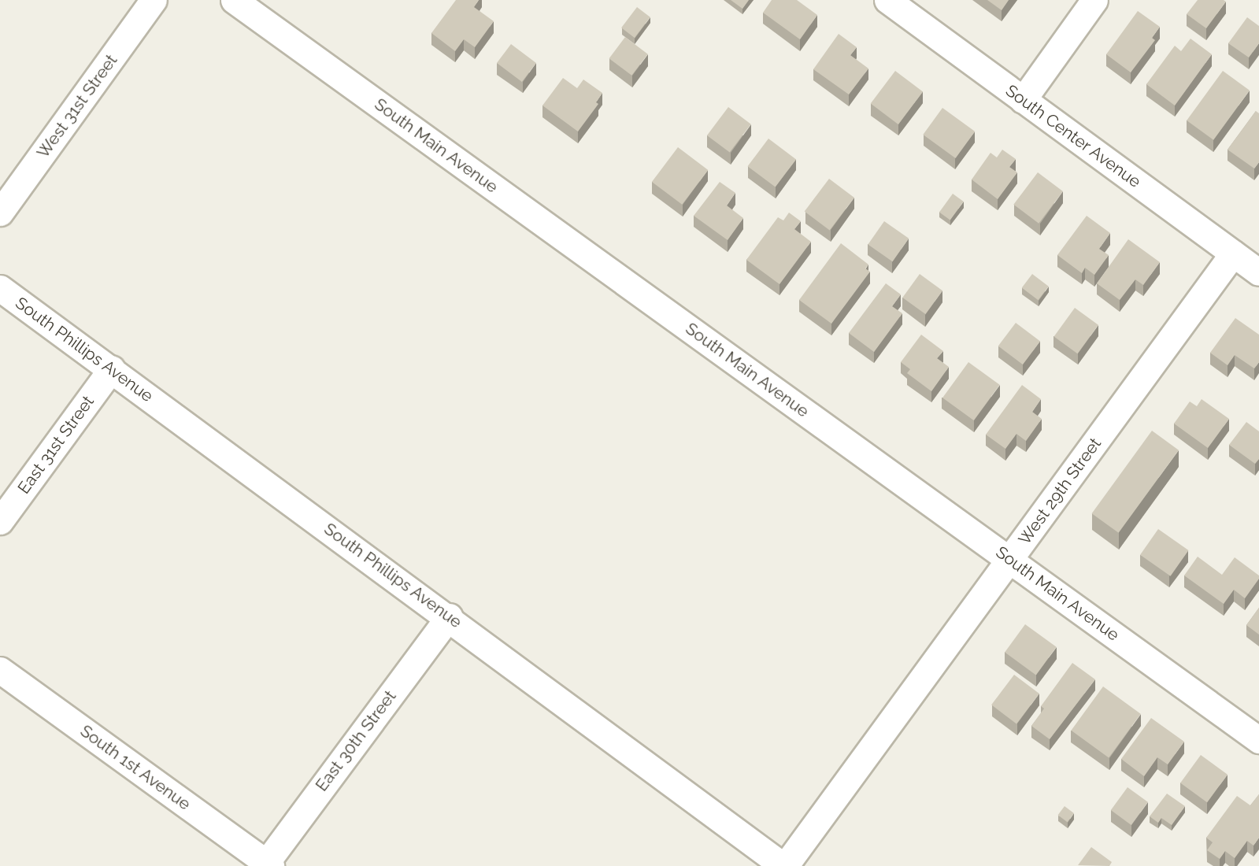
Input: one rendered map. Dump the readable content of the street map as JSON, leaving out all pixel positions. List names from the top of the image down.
{
  "streets": {
    "street": [
      "West 31st Street",
      "South Center Avenue",
      "South Main Avenue",
      "South Phillips Avenue",
      "East 31st Street",
      "West 29th Street",
      "East 30th Street",
      "South 1st Avenue"
    ]
  },
  "crossings": [
    ["South Center Avenue", "West 29th Street"],
    ["South Main Avenue", "West 29th Street"],
    ["South Phillips Avenue", "East 31st Street"],
    ["South Phillips Avenue", "West 29th Street"],
    ["South Phillips Avenue", "East 30th Street"],
    ["East 30th Street", "South 1st Avenue"]
  ]
}
